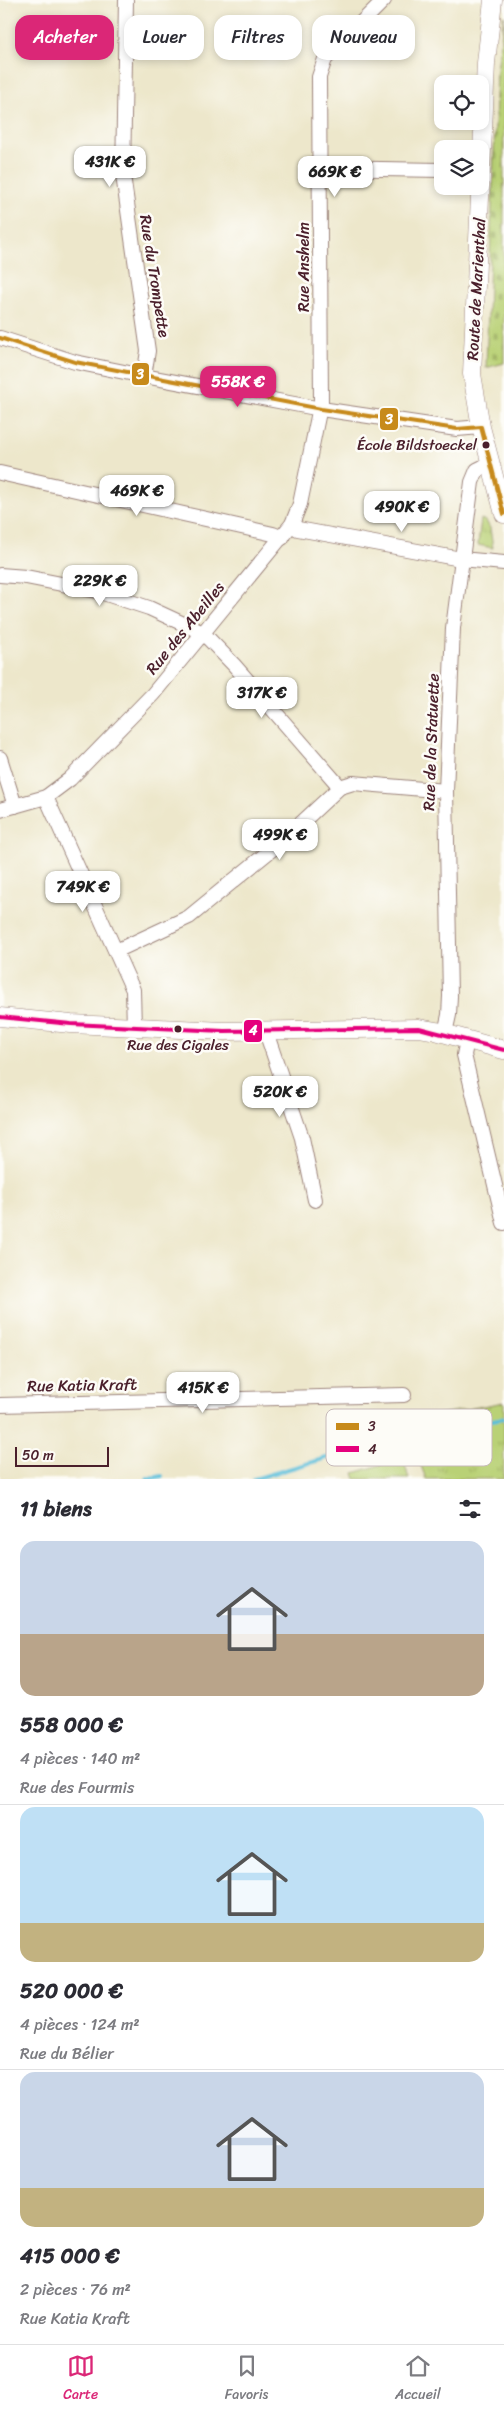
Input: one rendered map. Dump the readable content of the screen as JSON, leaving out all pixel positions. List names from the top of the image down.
{
  "streets": {
    "street": [
      "Rue Anshelm",
      "Rue du Trompette",
      "Route de Marienthal",
      "Rue des Abeilles",
      "Rue de la Statuette",
      "Rue Katia Kraft"
    ]
  },
  "crossings": [
    ["Rue Anshelm", "Rue des Abeilles"],
    ["Route de Marienthal", "Rue de la Statuette"]
  ],
  "places": ["École Bildstoeckel", "Rue des Cigales"],
  "lines": ["transit line 3", "transit line 4"],
  "legend": ["3", "4"],
  "scale_bar": "50 m",
  "page": {
    "chip": [
      "Acheter",
      "Louer",
      "Filtres",
      "Nouveau"
    ],
    "price": [
      "431K €",
      "669K €",
      "558K €",
      "469K €",
      "490K €",
      "229K €",
      "317K €",
      "499K €",
      "749K €",
      "520K €",
      "415K €"
    ],
    "scale": "50 m",
    "heading": "11 biens",
    "list": [
      {
        "name": "558 000 €",
        "note": "4 pièces · 140 m² · Rue des Fourmis"
      },
      {
        "name": "520 000 €",
        "note": "4 pièces · 124 m² · Rue du Bélier"
      },
      {
        "name": "415 000 €",
        "note": "2 pièces · 76 m² · Rue Katia Kraft"
      }
    ],
    "tabs": ["Carte", "Favoris", "Accueil"]
  }
}
